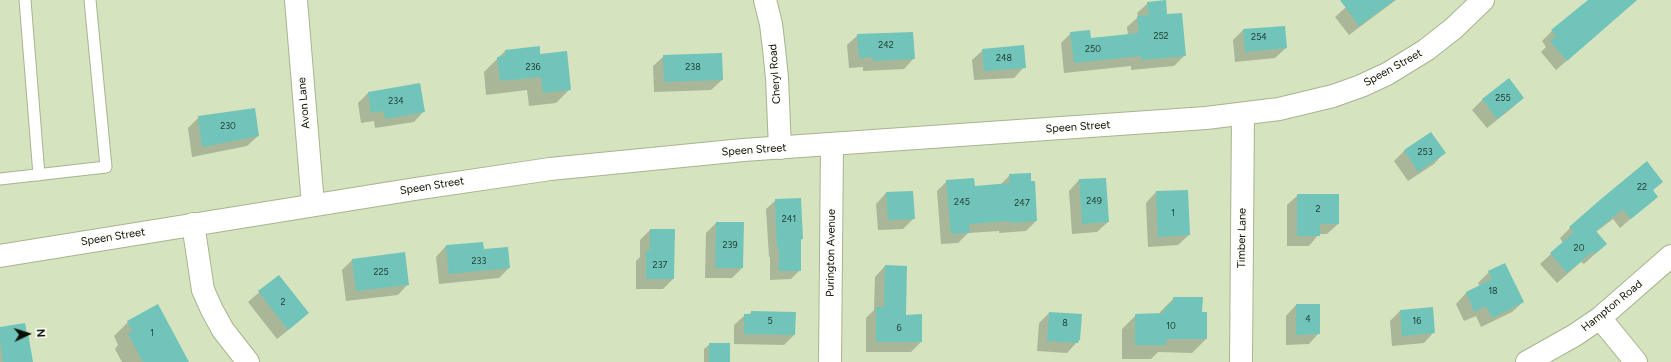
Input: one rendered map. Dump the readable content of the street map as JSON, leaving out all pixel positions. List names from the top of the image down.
{
  "streets": {
    "street": [
      "Speen Street",
      "Cheryl Road",
      "Avon Lane",
      "Timber Lane",
      "Purington Avenue",
      "Hampton Road"
    ]
  },
  "crossings": [
    ["Speen Street", "Cheryl Road"],
    ["Speen Street", "Avon Lane"],
    ["Speen Street", "Timber Lane"],
    ["Speen Street", "Purington Avenue"]
  ],
  "house_numbers": [
    "252",
    "254",
    "242",
    "250",
    "248",
    "236",
    "238",
    "255",
    "234",
    "230",
    "253",
    "22",
    "249",
    "245",
    "247",
    "2",
    "1",
    "241",
    "239",
    "20",
    "233",
    "237",
    "225",
    "18",
    "2",
    "4",
    "5",
    "16",
    "8",
    "10",
    "6",
    "1"
  ],
  "north": "right"
}
